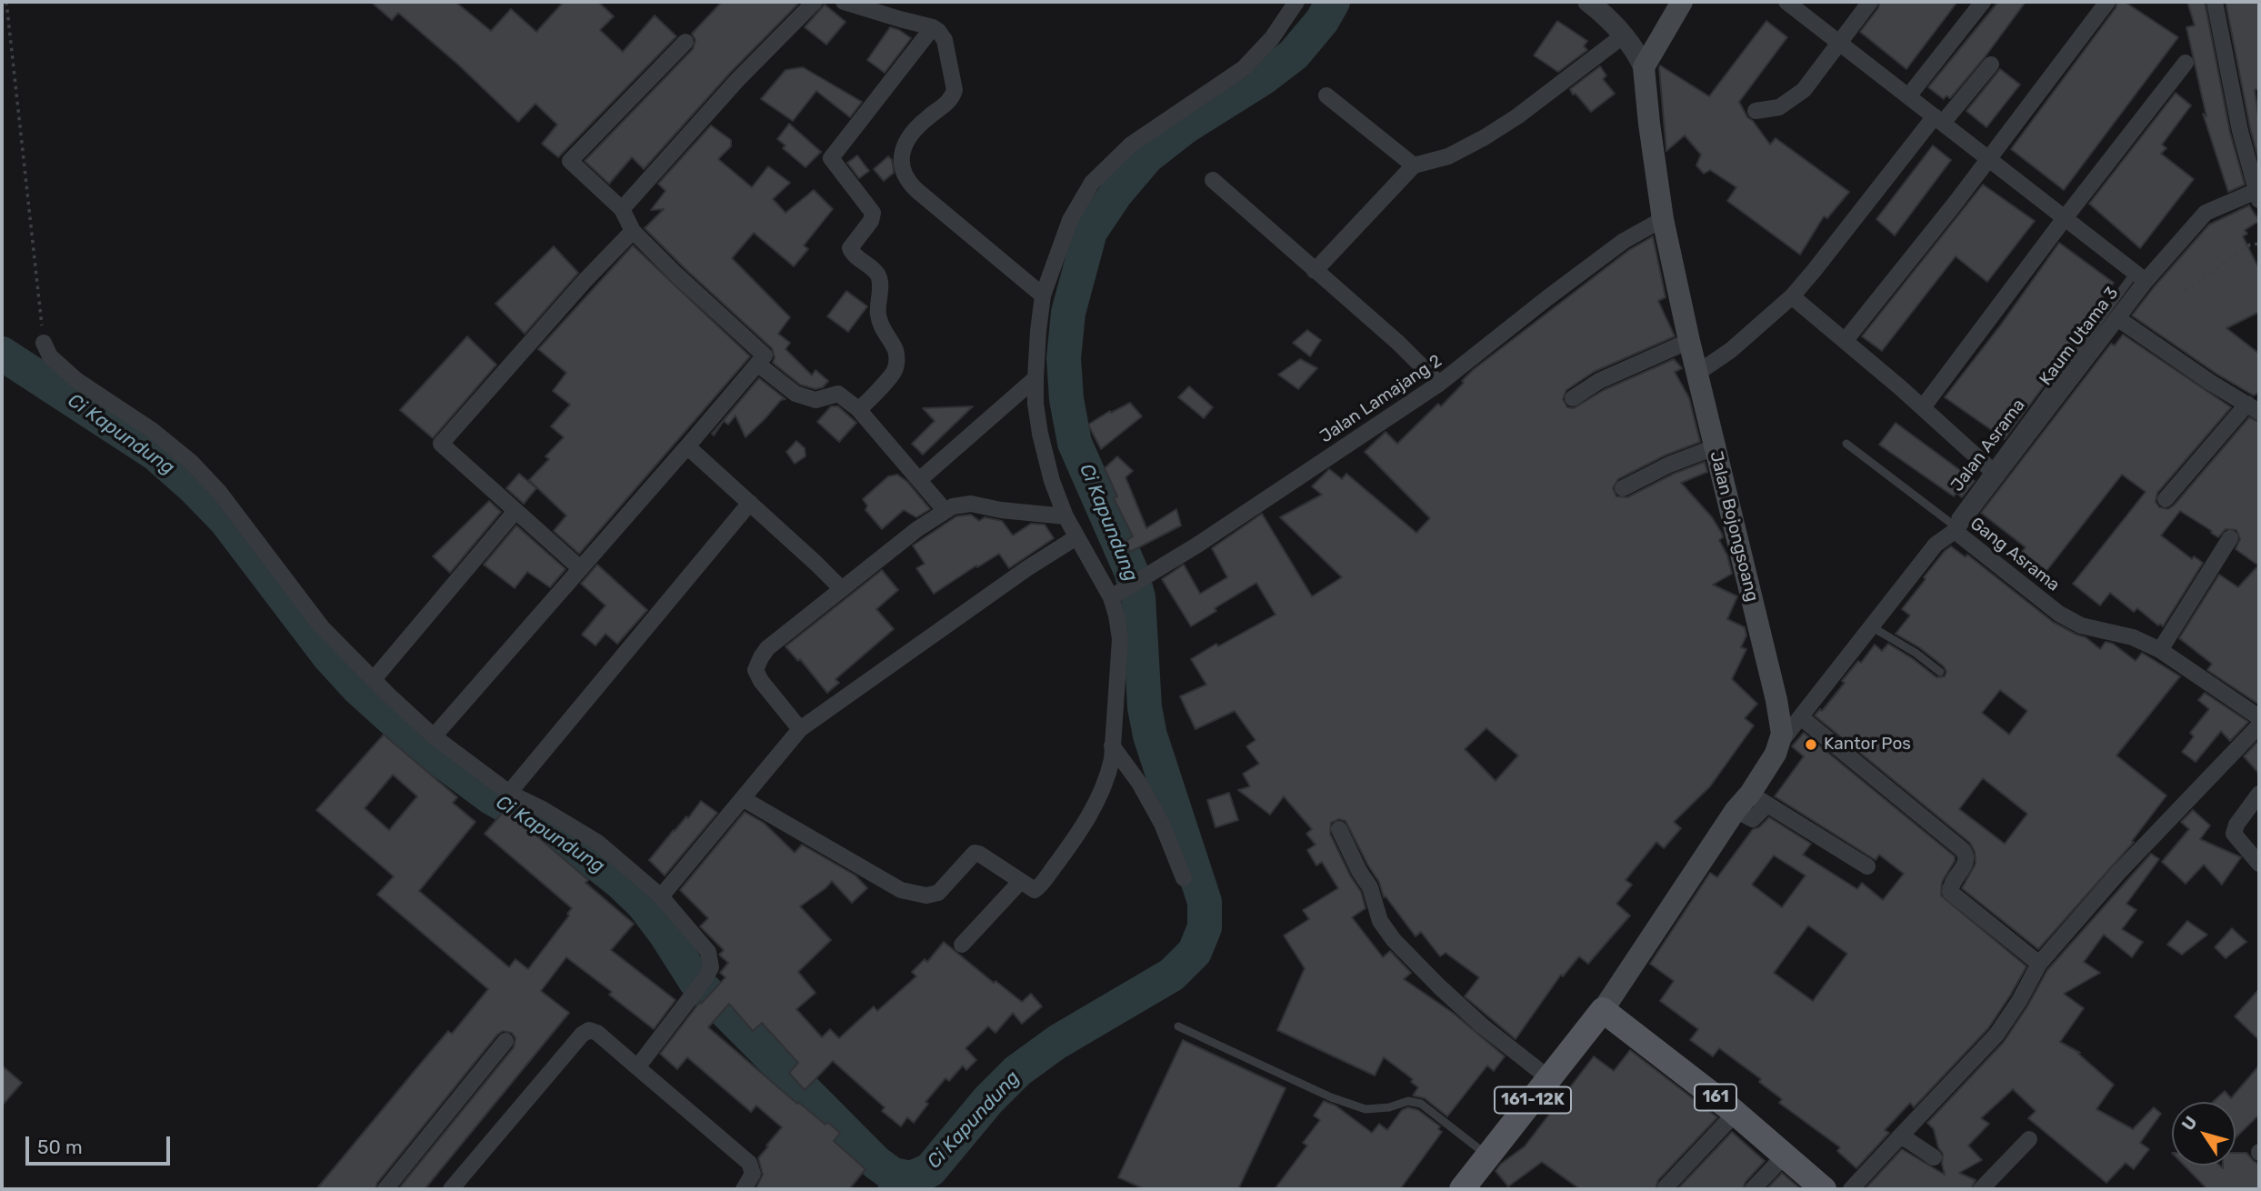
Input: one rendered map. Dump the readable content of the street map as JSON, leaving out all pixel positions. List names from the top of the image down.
{
  "streets": {
    "main road": ["Jalan Bojongsoang", "161", "161-12K"],
    "street": ["Kaum Utama 3", "Jalan Lamajang 2", "Gang Asrama"],
    "lane": ["Jalan Asrama"]
  },
  "crossings": [
    ["Kaum Utama 3", "Jalan Asrama"],
    ["Kaum Utama 3", "Gang Asrama"],
    ["Jalan Lamajang 2", "Jalan Bojongsoang"],
    ["Jalan Bojongsoang", "Gang Asrama"],
    ["Jalan Bojongsoang", "161"],
    ["Jalan Bojongsoang", "161-12K"],
    ["161", "161-12K"]
  ],
  "water": ["Ci Kapundung"],
  "places": ["Kantor Pos"],
  "scale_bar": "50 m",
  "north": "top left"
}
